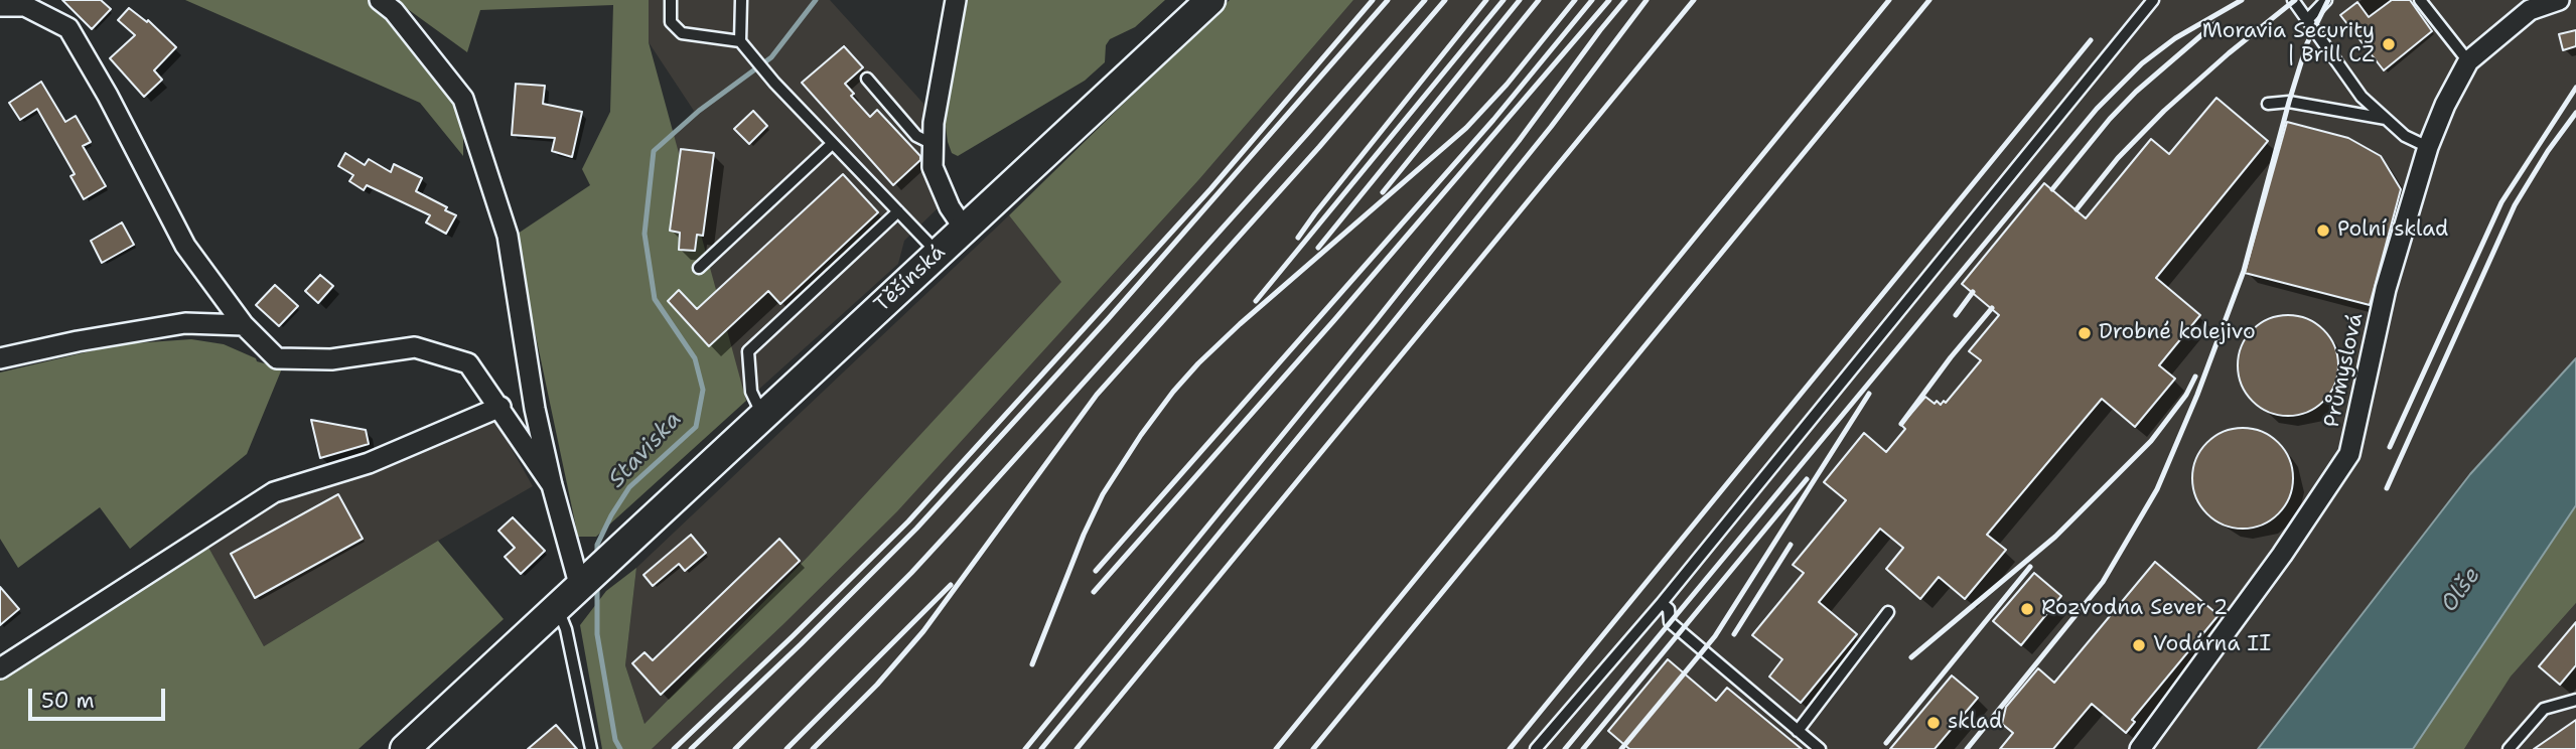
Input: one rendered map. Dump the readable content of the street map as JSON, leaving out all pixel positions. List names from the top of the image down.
{
  "streets": {
    "main road": ["Těšínská"],
    "street": ["Průmyslová"]
  },
  "water": ["Staviska", "Olše"],
  "places": [
    "Moravia Security | Brill CZ",
    "Polní sklad",
    "Drobné kolejivo",
    "Rozvodna Sever 2",
    "Vodárna II",
    "sklad"
  ],
  "scale_bar": "50 m"
}
